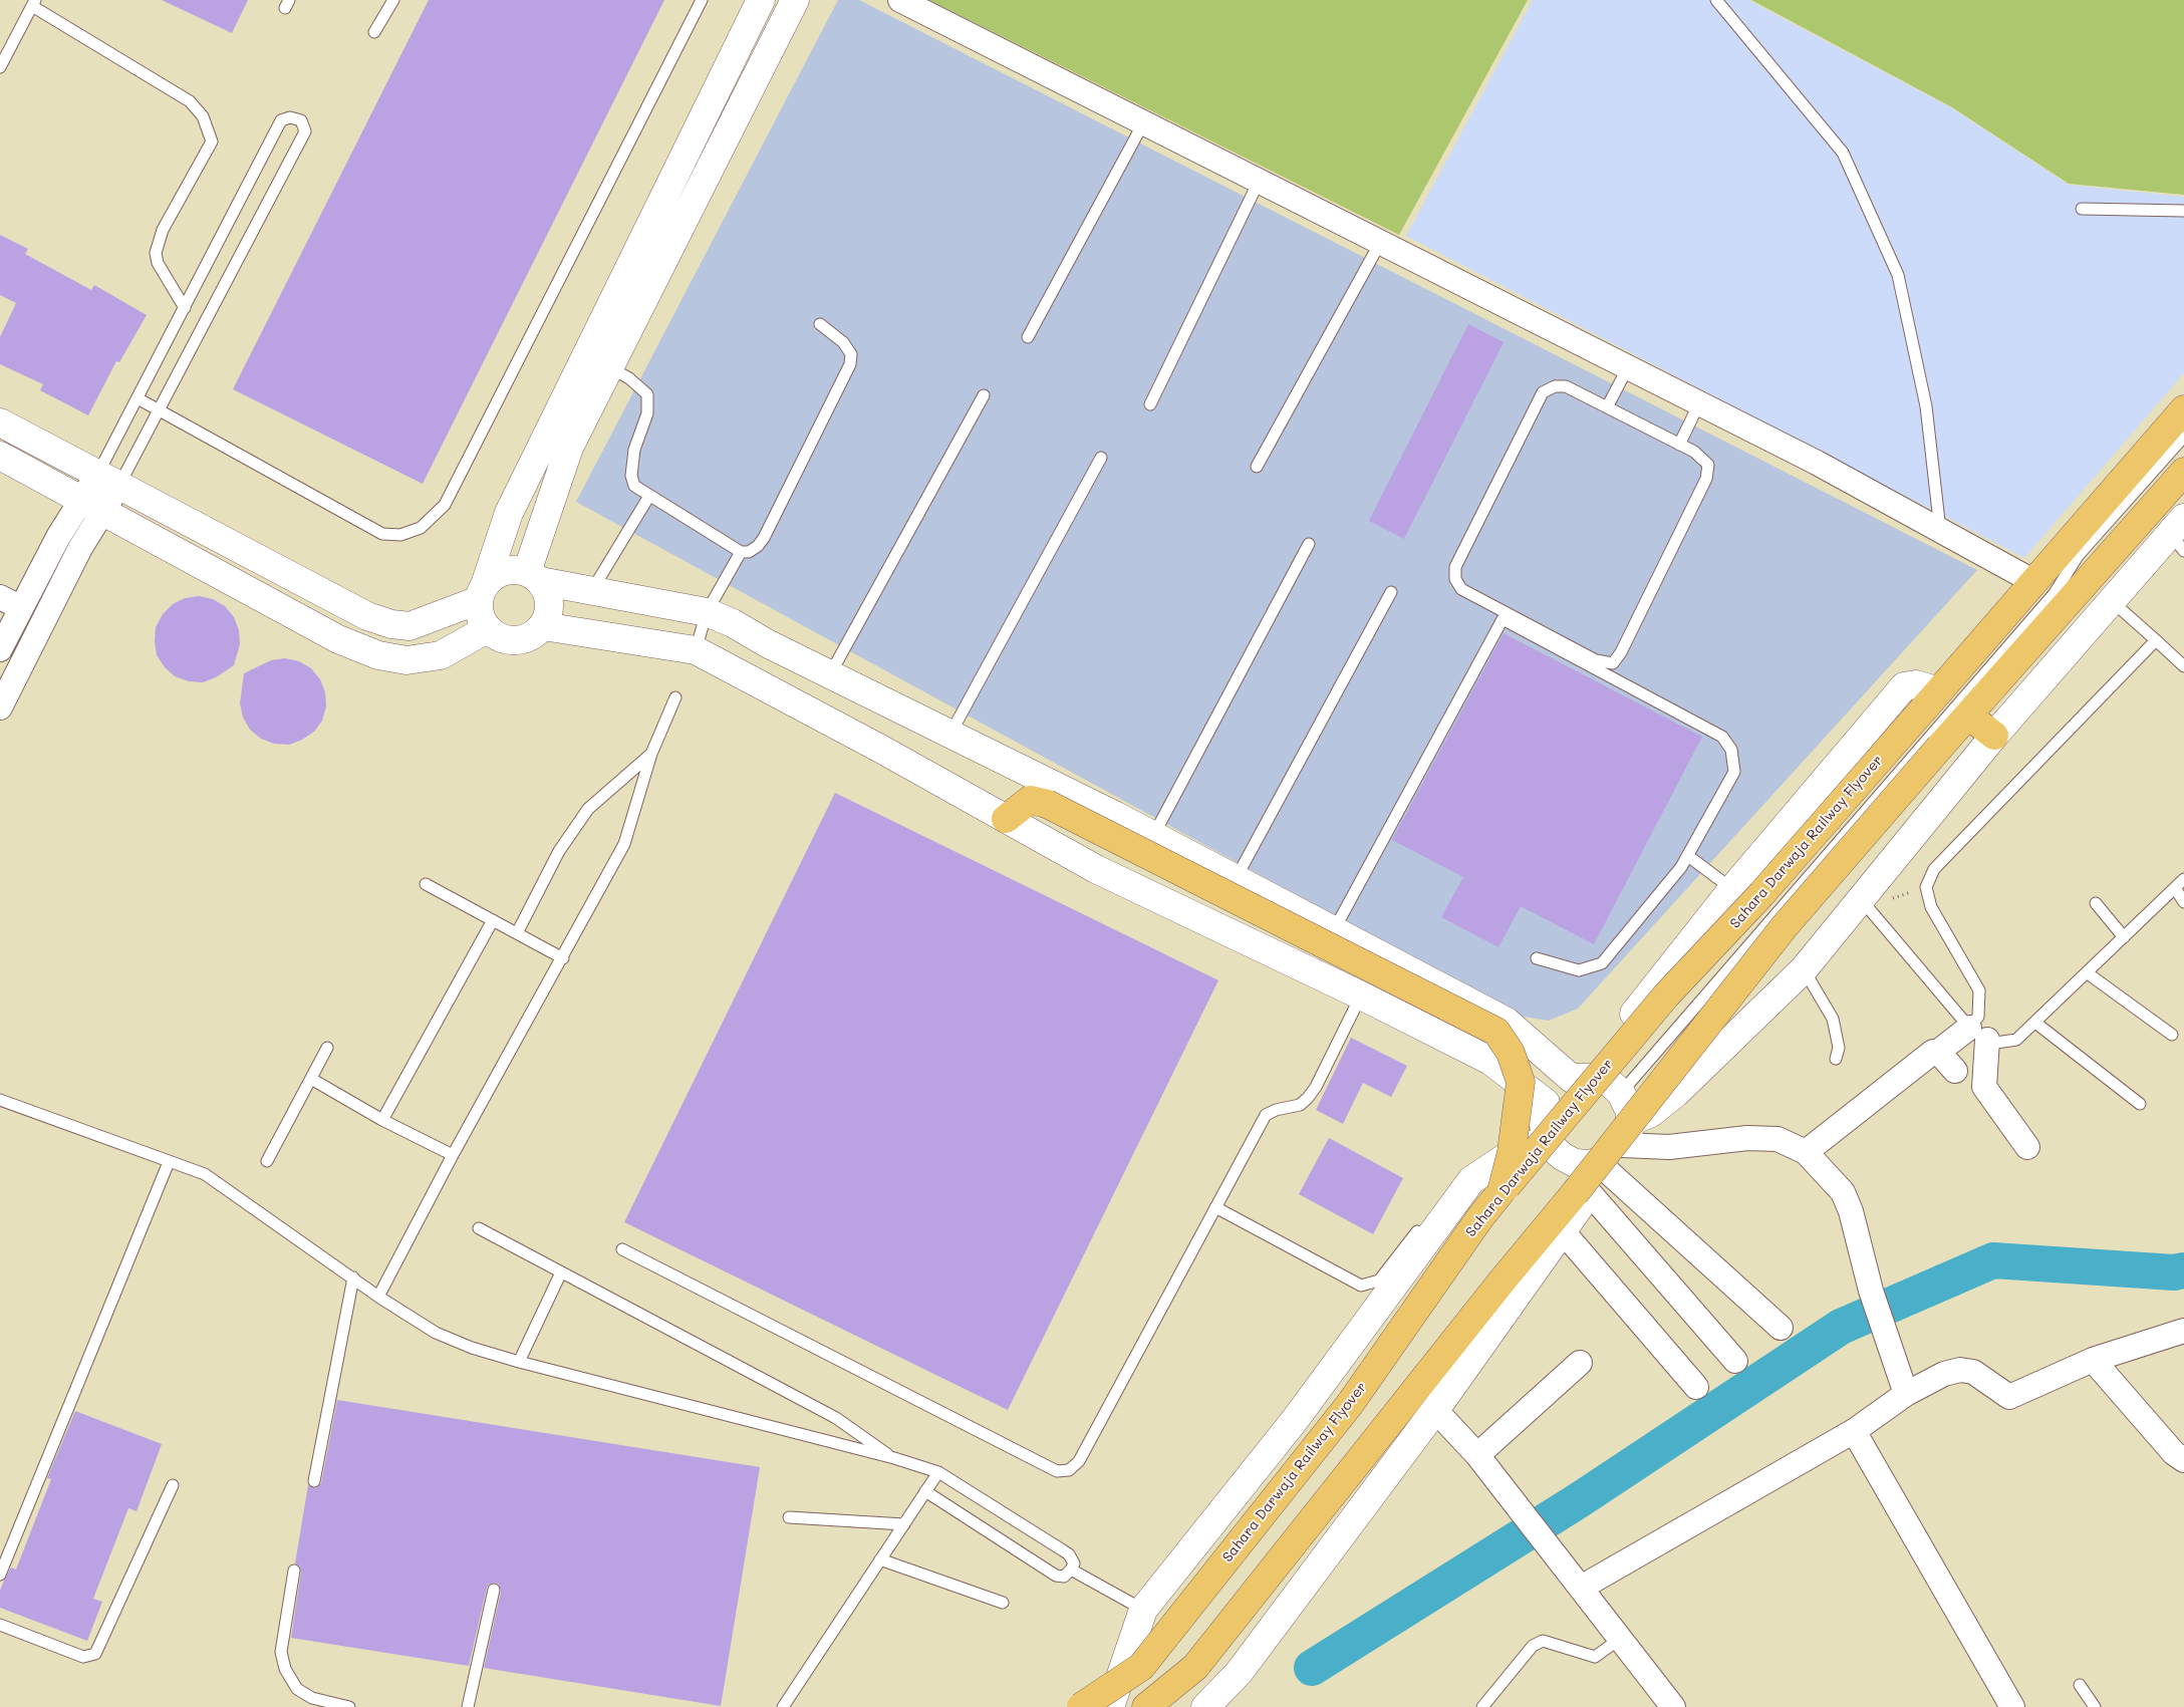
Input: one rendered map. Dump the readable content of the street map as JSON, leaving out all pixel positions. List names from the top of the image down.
{
  "streets": {
    "highway": ["Sahara Darwaja Railway Flyover"]
  }
}
